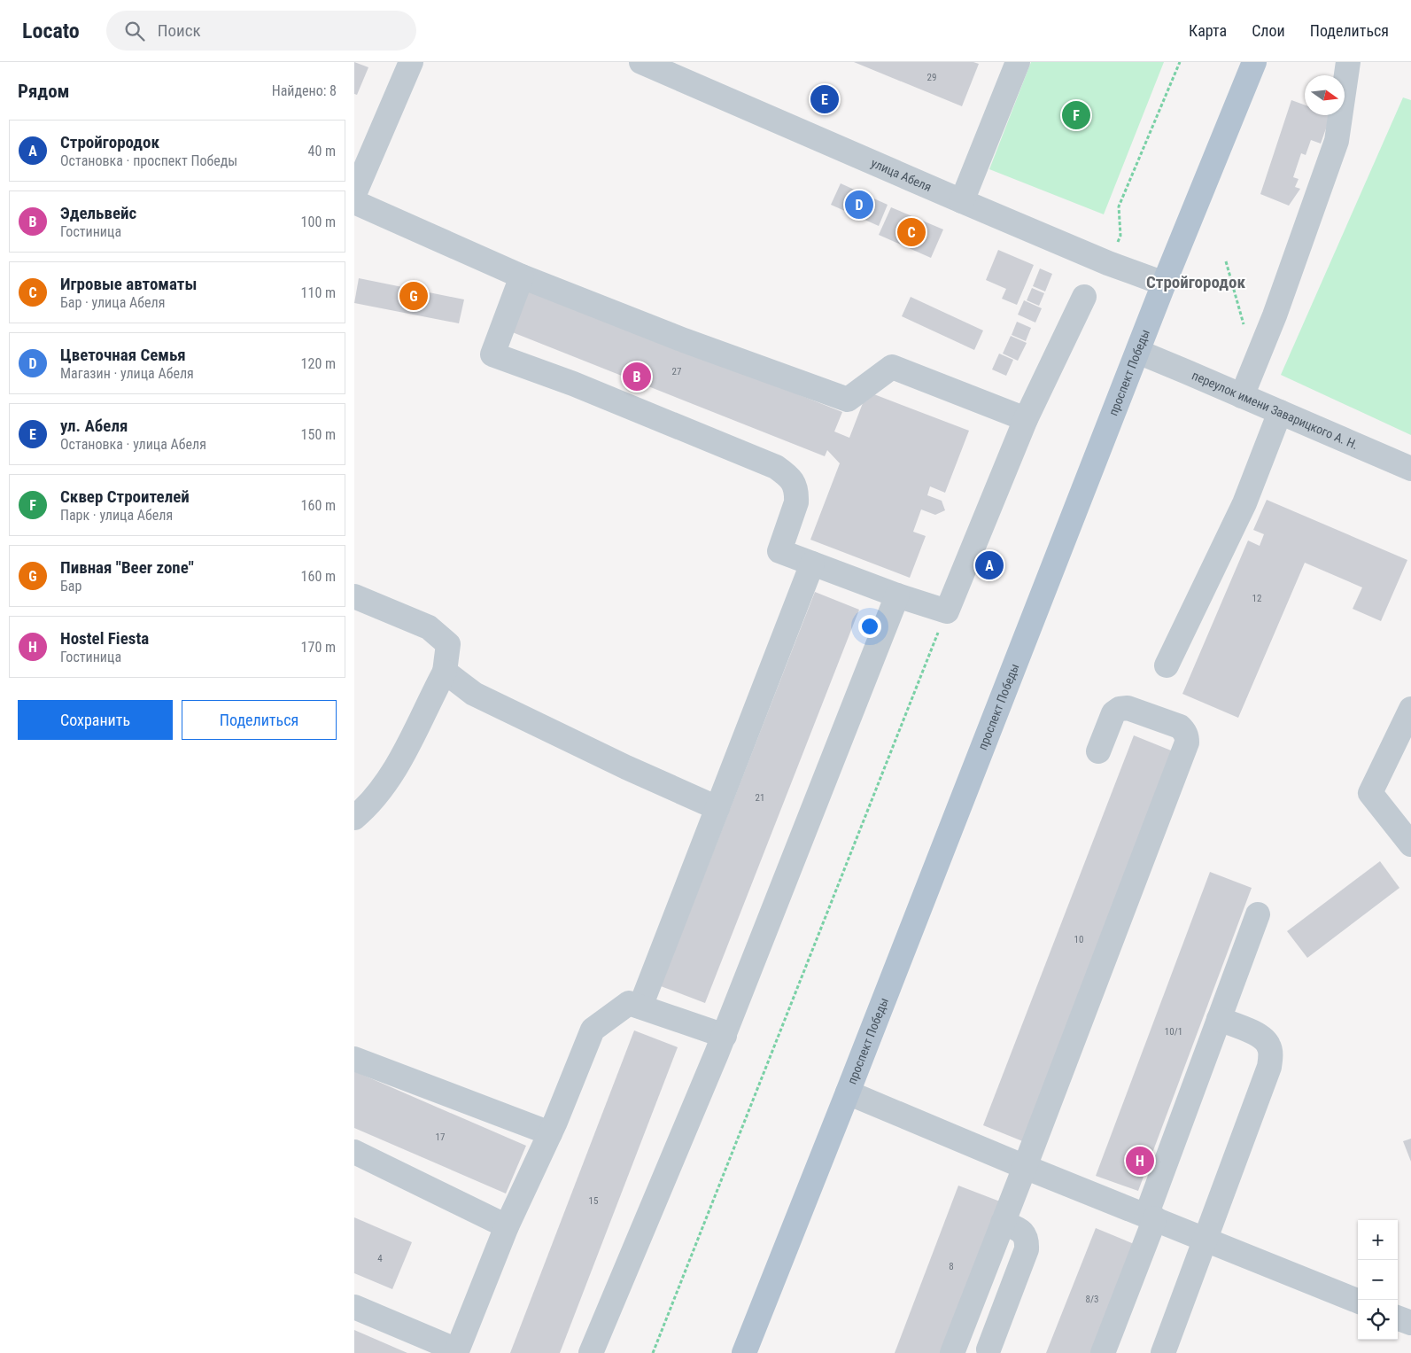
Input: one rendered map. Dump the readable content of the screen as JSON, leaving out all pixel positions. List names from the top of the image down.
{
  "streets": {
    "main road": ["проспект Победы"],
    "street": ["улица Абеля", "переулок имени Заварицкого А. Н."]
  },
  "crossings": [
    ["улица Абеля", "проспект Победы"],
    ["проспект Победы", "переулок имени Заварицкого А. Н."]
  ],
  "districts": ["Стройгородок"],
  "house_numbers": [
    "29",
    "27",
    "12",
    "21",
    "10",
    "10/1",
    "17",
    "15",
    "4",
    "8",
    "8/3"
  ],
  "north": "right",
  "page": {
    "header": "Locato",
    "search": "Поиск",
    "nav": ["Карта", "Слои", "Поделиться"],
    "heading": ["Рядом", "Найдено: 8"],
    "pins": [
      "E",
      "F",
      "D",
      "C",
      "G",
      "B",
      "A",
      "H"
    ],
    "list": [
      {
        "mark": "A",
        "name": "Стройгородок",
        "note": "Остановка · проспект Победы",
        "value": "40 m"
      },
      {
        "mark": "B",
        "name": "Эдельвейс",
        "note": "Гостиница",
        "value": "100 m"
      },
      {
        "mark": "C",
        "name": "Игровые автоматы",
        "note": "Бар · улица Абеля",
        "value": "110 m"
      },
      {
        "mark": "D",
        "name": "Цветочная Семья",
        "note": "Магазин · улица Абеля",
        "value": "120 m"
      },
      {
        "mark": "E",
        "name": "ул. Абеля",
        "note": "Остановка · улица Абеля",
        "value": "150 m"
      },
      {
        "mark": "F",
        "name": "Сквер Строителей",
        "note": "Парк · улица Абеля",
        "value": "160 m"
      },
      {
        "mark": "G",
        "name": "Пивная \"Beer zone\"",
        "note": "Бар",
        "value": "160 m"
      },
      {
        "mark": "H",
        "name": "Hostel Fiesta",
        "note": "Гостиница",
        "value": "170 m"
      }
    ],
    "buttons": ["Сохранить", "Поделиться"],
    "map_buttons": ["+", "−"]
  }
}
